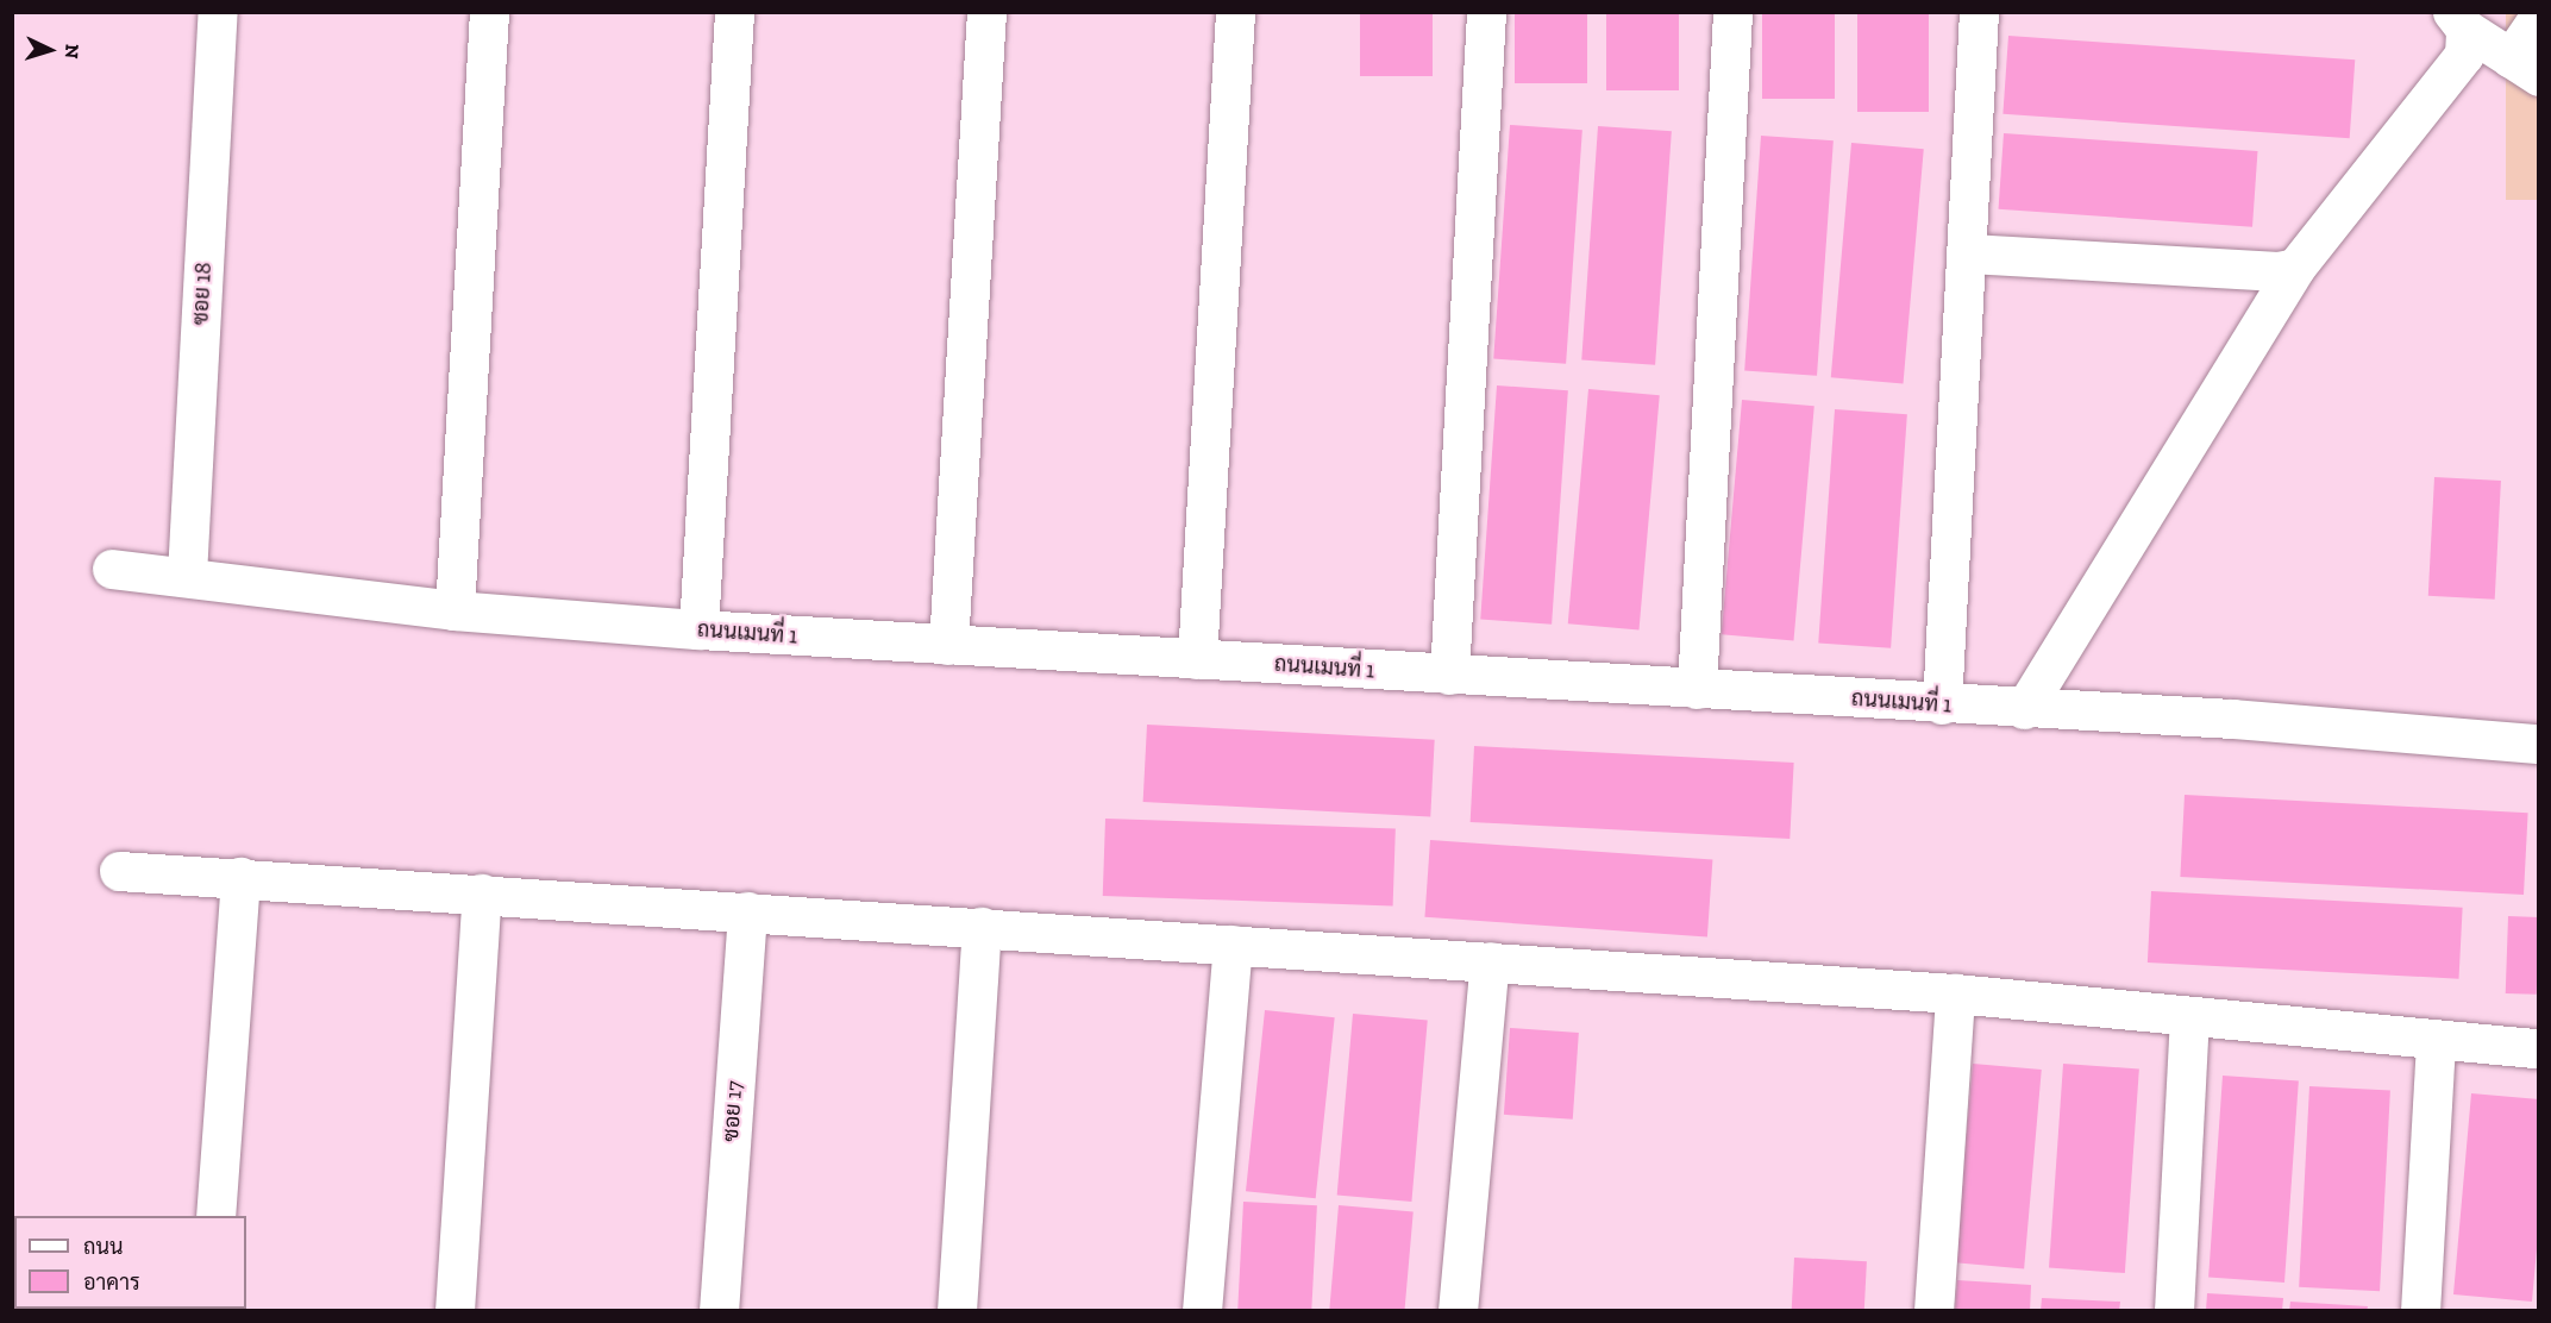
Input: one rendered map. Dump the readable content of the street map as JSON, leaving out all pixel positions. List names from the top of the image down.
{
  "streets": {
    "street": ["ซอย 18", "ถนนเมนที่ 1", "ซอย 17"]
  },
  "crossings": [
    ["ซอย 18", "ถนนเมนที่ 1"]
  ],
  "legend": ["ถนน", "อาคาร"],
  "north": "right"
}
